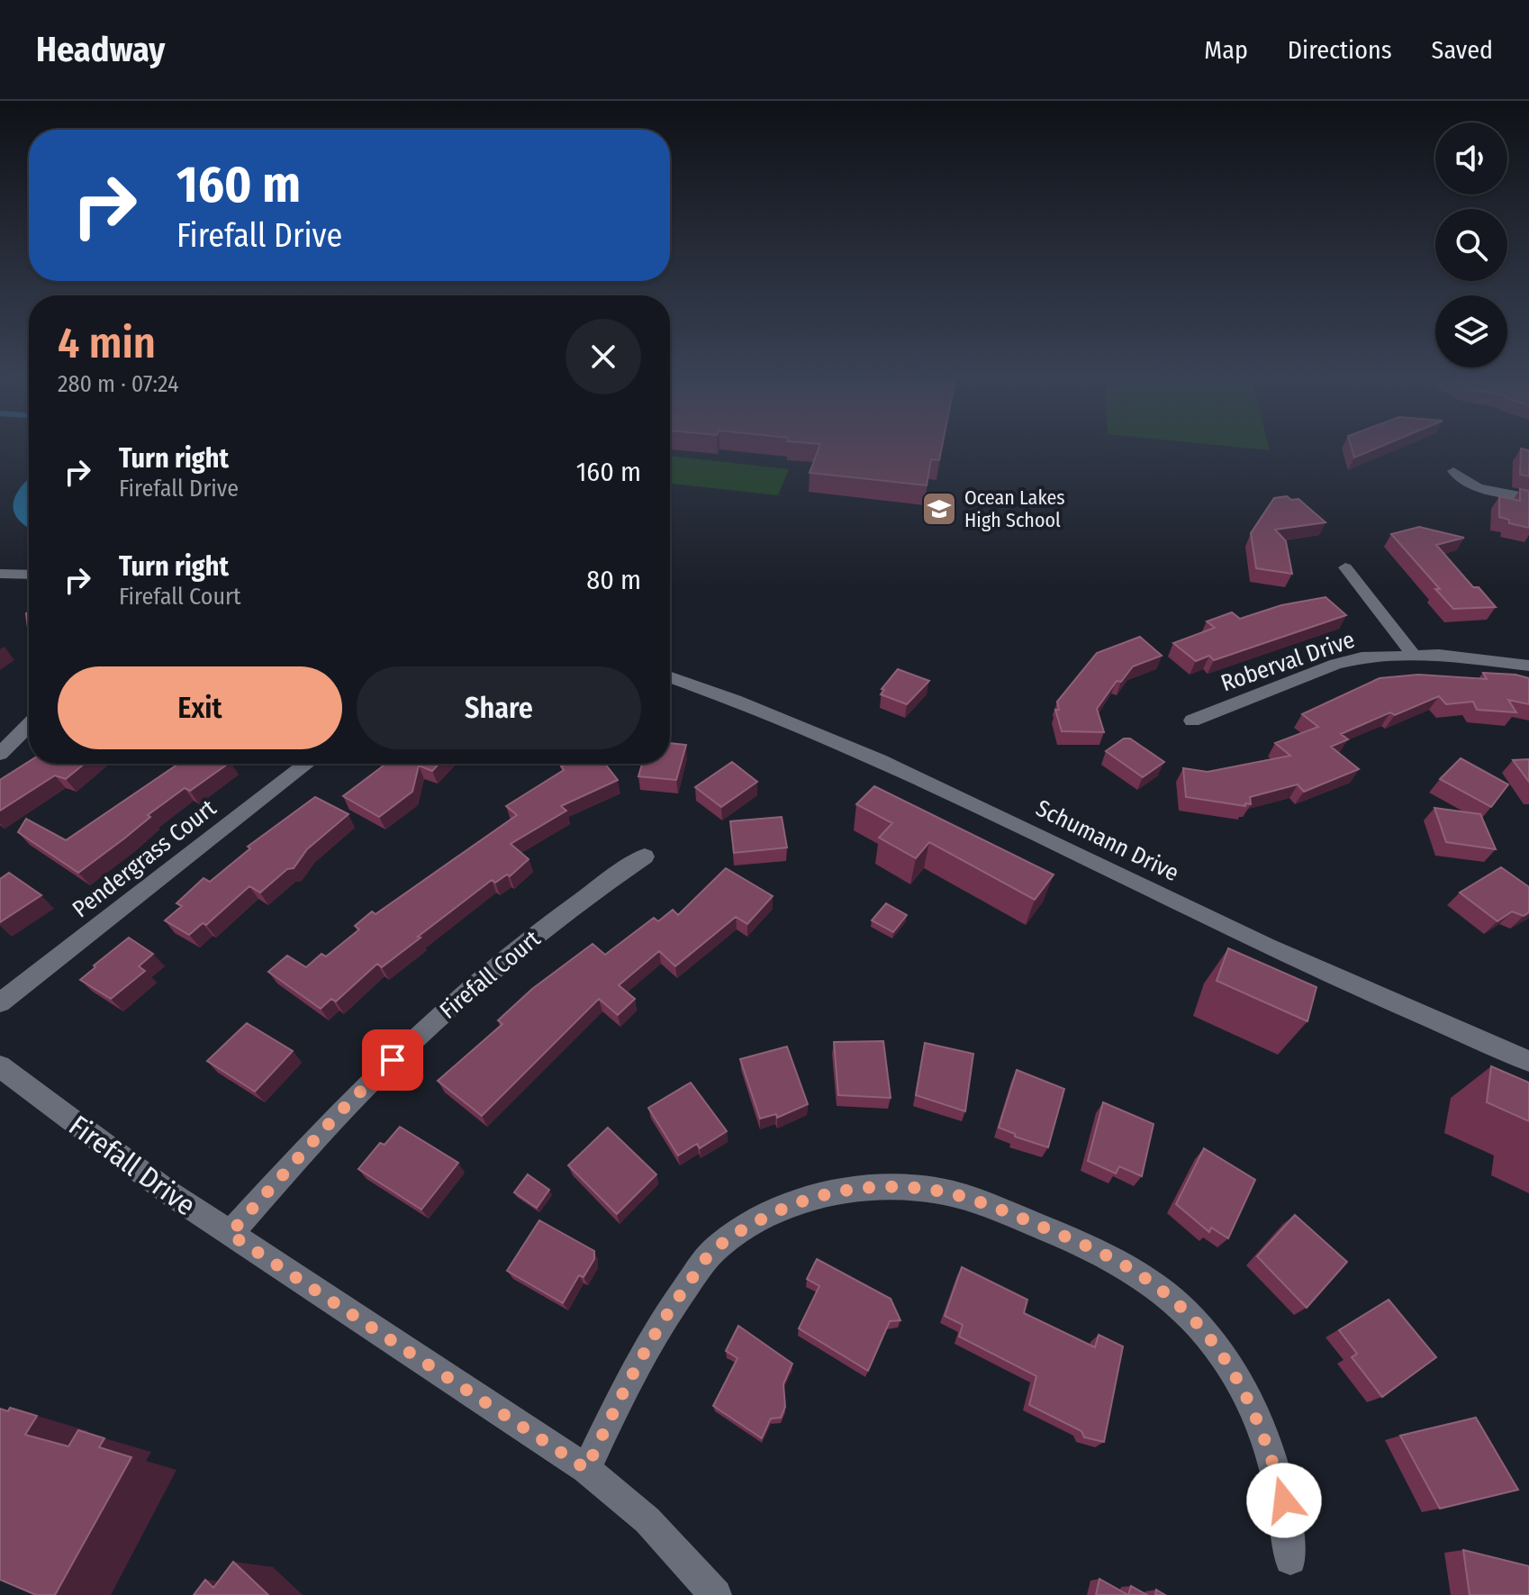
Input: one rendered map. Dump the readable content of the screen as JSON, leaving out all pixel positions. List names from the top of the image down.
{
  "streets": {
    "street": [
      "Roberval Drive",
      "Schumann Drive",
      "Pendergrass Court",
      "Firefall Court",
      "Firefall Drive"
    ]
  },
  "crossings": [
    ["Firefall Court", "Firefall Drive"]
  ],
  "places": {
    "school or university": ["Ocean Lakes High School"]
  },
  "page": {
    "header": "Headway",
    "nav": ["Map", "Directions", "Saved"],
    "turn": ["160 m", "Firefall Drive"],
    "heading": ["4 min", "280 m · 07:24"],
    "list": [
      {
        "name": "Turn right",
        "note": "Firefall Drive",
        "value": "160 m"
      },
      {
        "name": "Turn right",
        "note": "Firefall Court",
        "value": "80 m"
      }
    ],
    "buttons": ["Exit", "Share"]
  }
}
